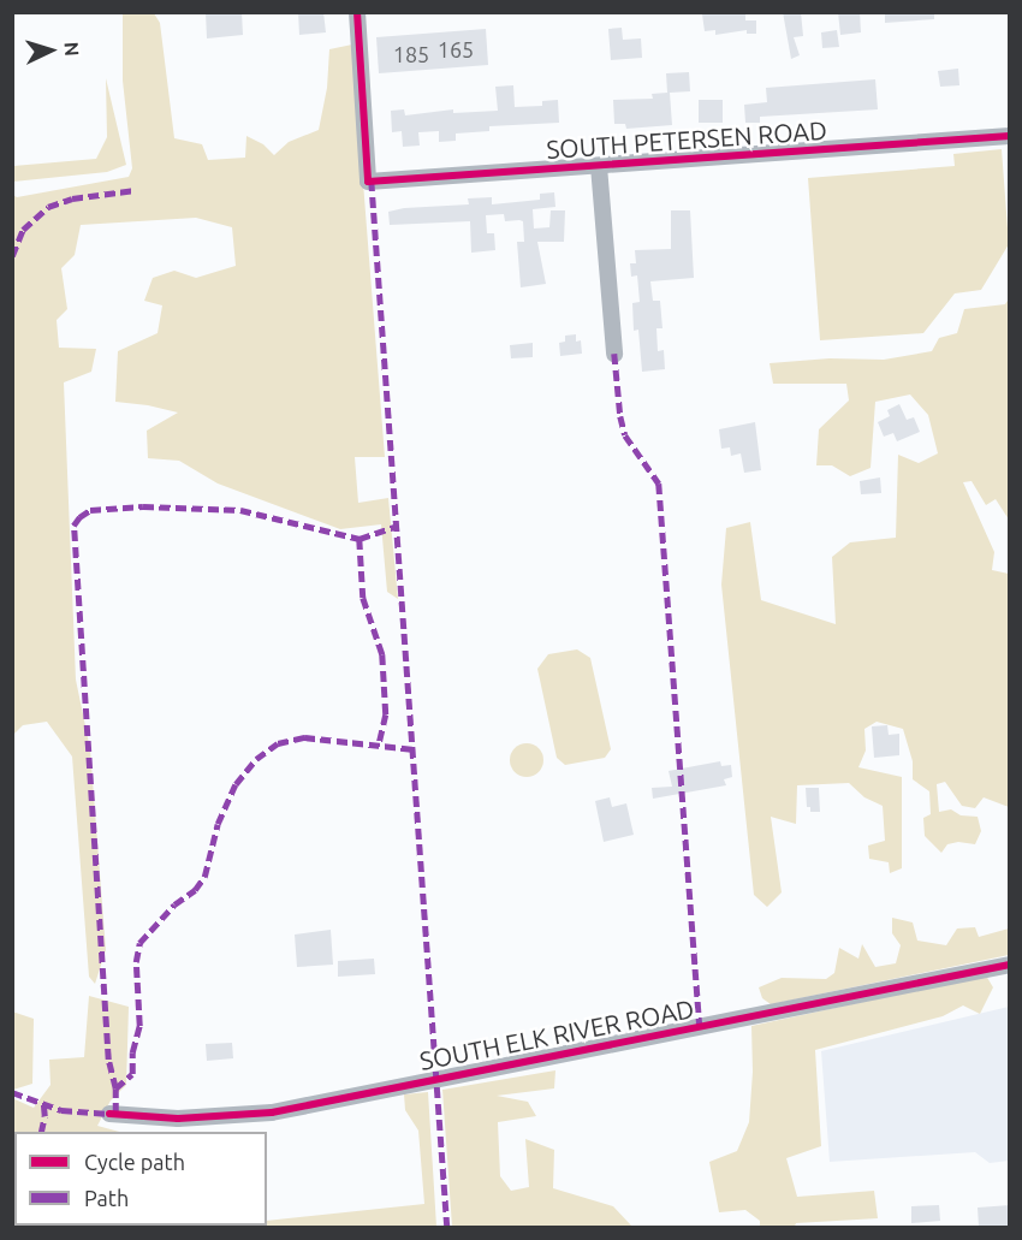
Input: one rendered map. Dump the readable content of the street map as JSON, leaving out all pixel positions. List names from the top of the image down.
{
  "streets": {
    "street": ["SOUTH PETERSEN ROAD", "SOUTH ELK RIVER ROAD"]
  },
  "house_numbers": ["165", "185"],
  "legend": ["Cycle path", "Path"],
  "north": "right"
}
